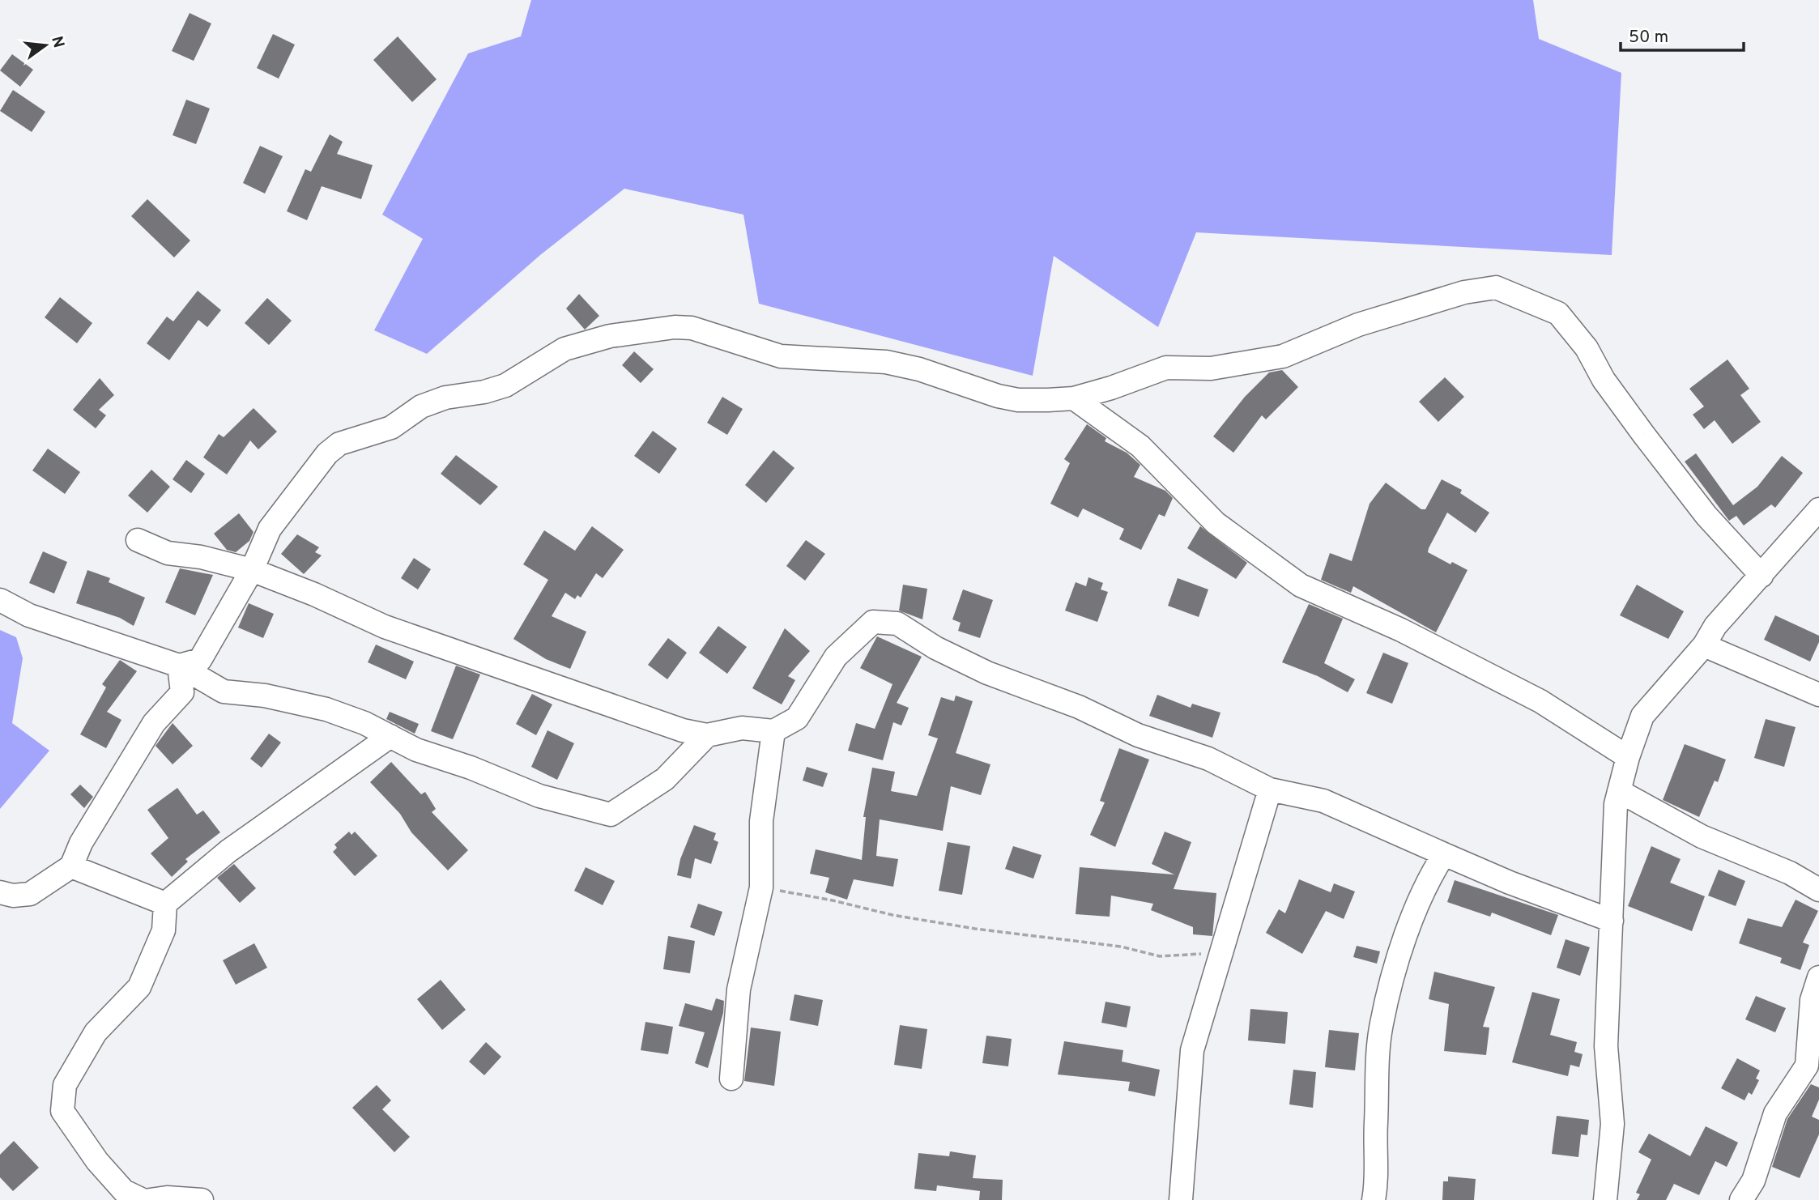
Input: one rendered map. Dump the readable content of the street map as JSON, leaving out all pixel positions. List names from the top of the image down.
{
  "scale_bar": "50 m",
  "north": "right"
}
